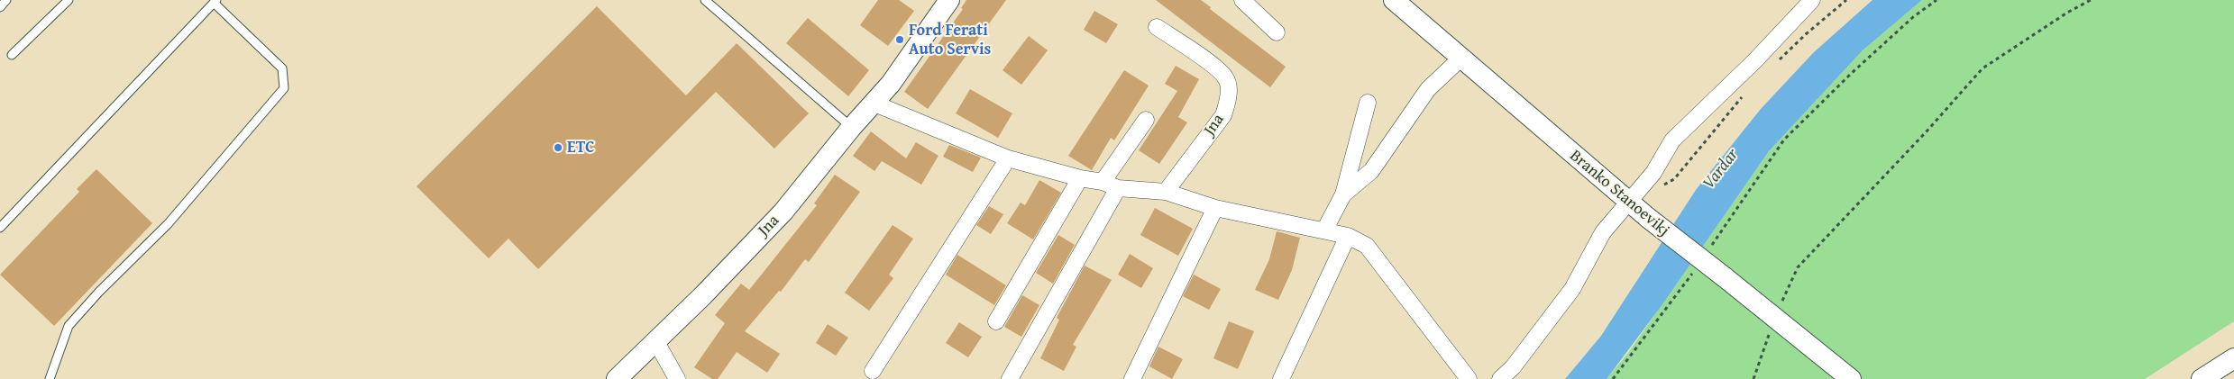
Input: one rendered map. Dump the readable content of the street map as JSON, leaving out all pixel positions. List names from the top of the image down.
{
  "streets": {
    "street": ["Jna", "Branko Stanoevikj"]
  },
  "water": ["Vardar"],
  "places": ["Ford Ferati Auto Servis", "ETC"]
}
